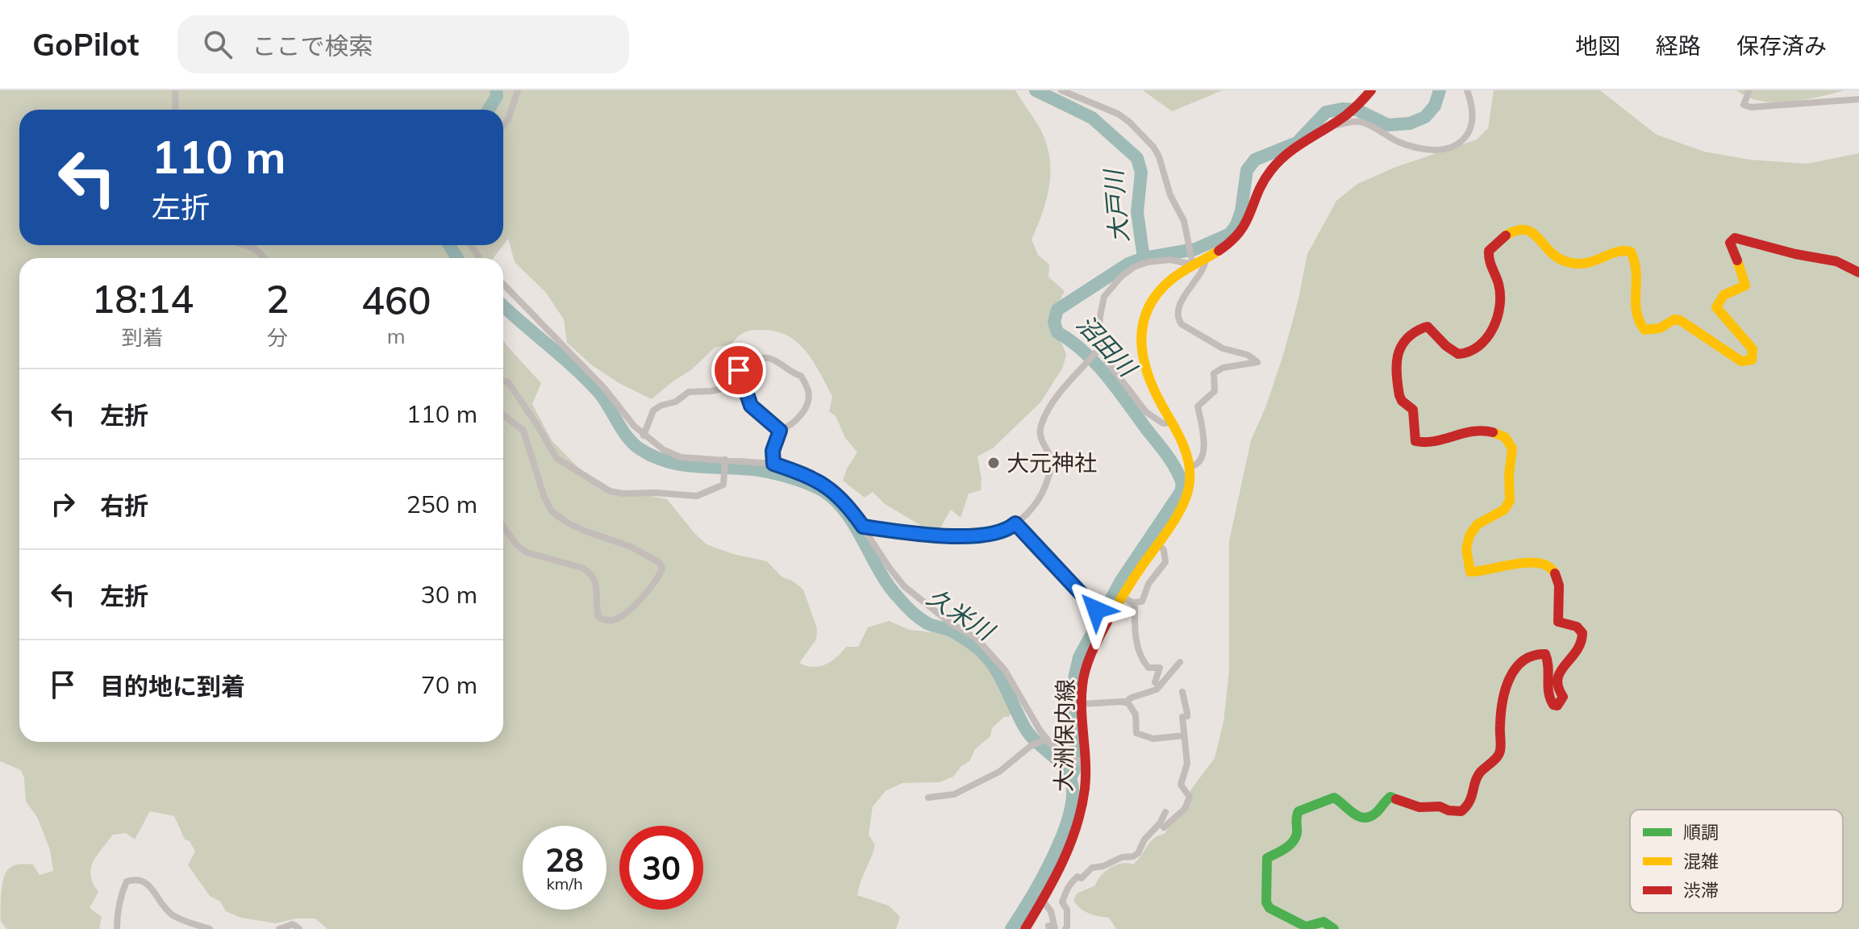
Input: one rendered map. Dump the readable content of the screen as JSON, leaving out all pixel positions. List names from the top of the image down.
{
  "streets": {
    "street": ["大洲保内線"]
  },
  "water": ["大戸川", "沼田川", "久米川"],
  "places": ["大元神社"],
  "legend": ["順調", "混雑", "渋滞"],
  "page": {
    "header": "GoPilot",
    "search": "ここで検索",
    "nav": ["地図", "経路", "保存済み"],
    "turn": ["110 m", "左折"],
    "eta": [
      "18:14",
      "到着",
      "2",
      "分",
      "460",
      "m"
    ],
    "list": [
      {
        "name": "左折",
        "value": "110 m"
      },
      {
        "name": "右折",
        "value": "250 m"
      },
      {
        "name": "左折",
        "value": "30 m"
      },
      {
        "name": "目的地に到着",
        "value": "70 m"
      }
    ],
    "speed": "28 km/h",
    "limit": "30"
  }
}
